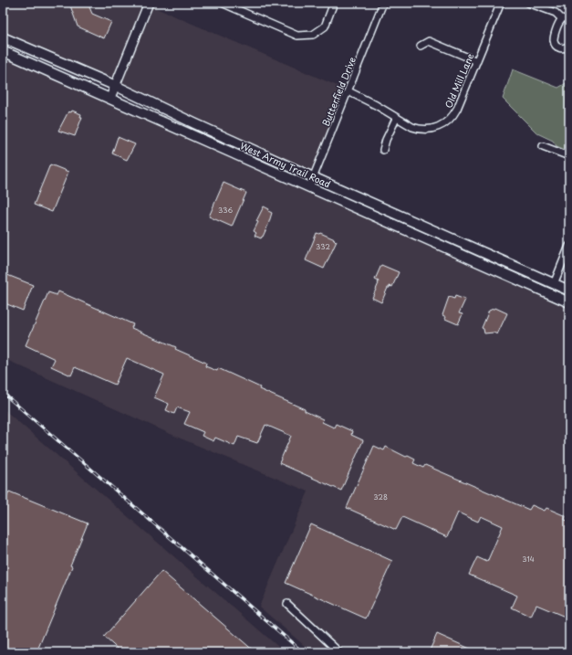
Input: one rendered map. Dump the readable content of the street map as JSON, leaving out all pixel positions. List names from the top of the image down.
{
  "streets": {
    "main road": ["West Army Trail Road"],
    "street": ["Old Mill Lane", "Butterfield Drive"]
  },
  "crossings": [
    ["Old Mill Lane", "Butterfield Drive"],
    ["Butterfield Drive", "West Army Trail Road"]
  ],
  "house_numbers": [
    "336",
    "332",
    "328",
    "314"
  ]
}
